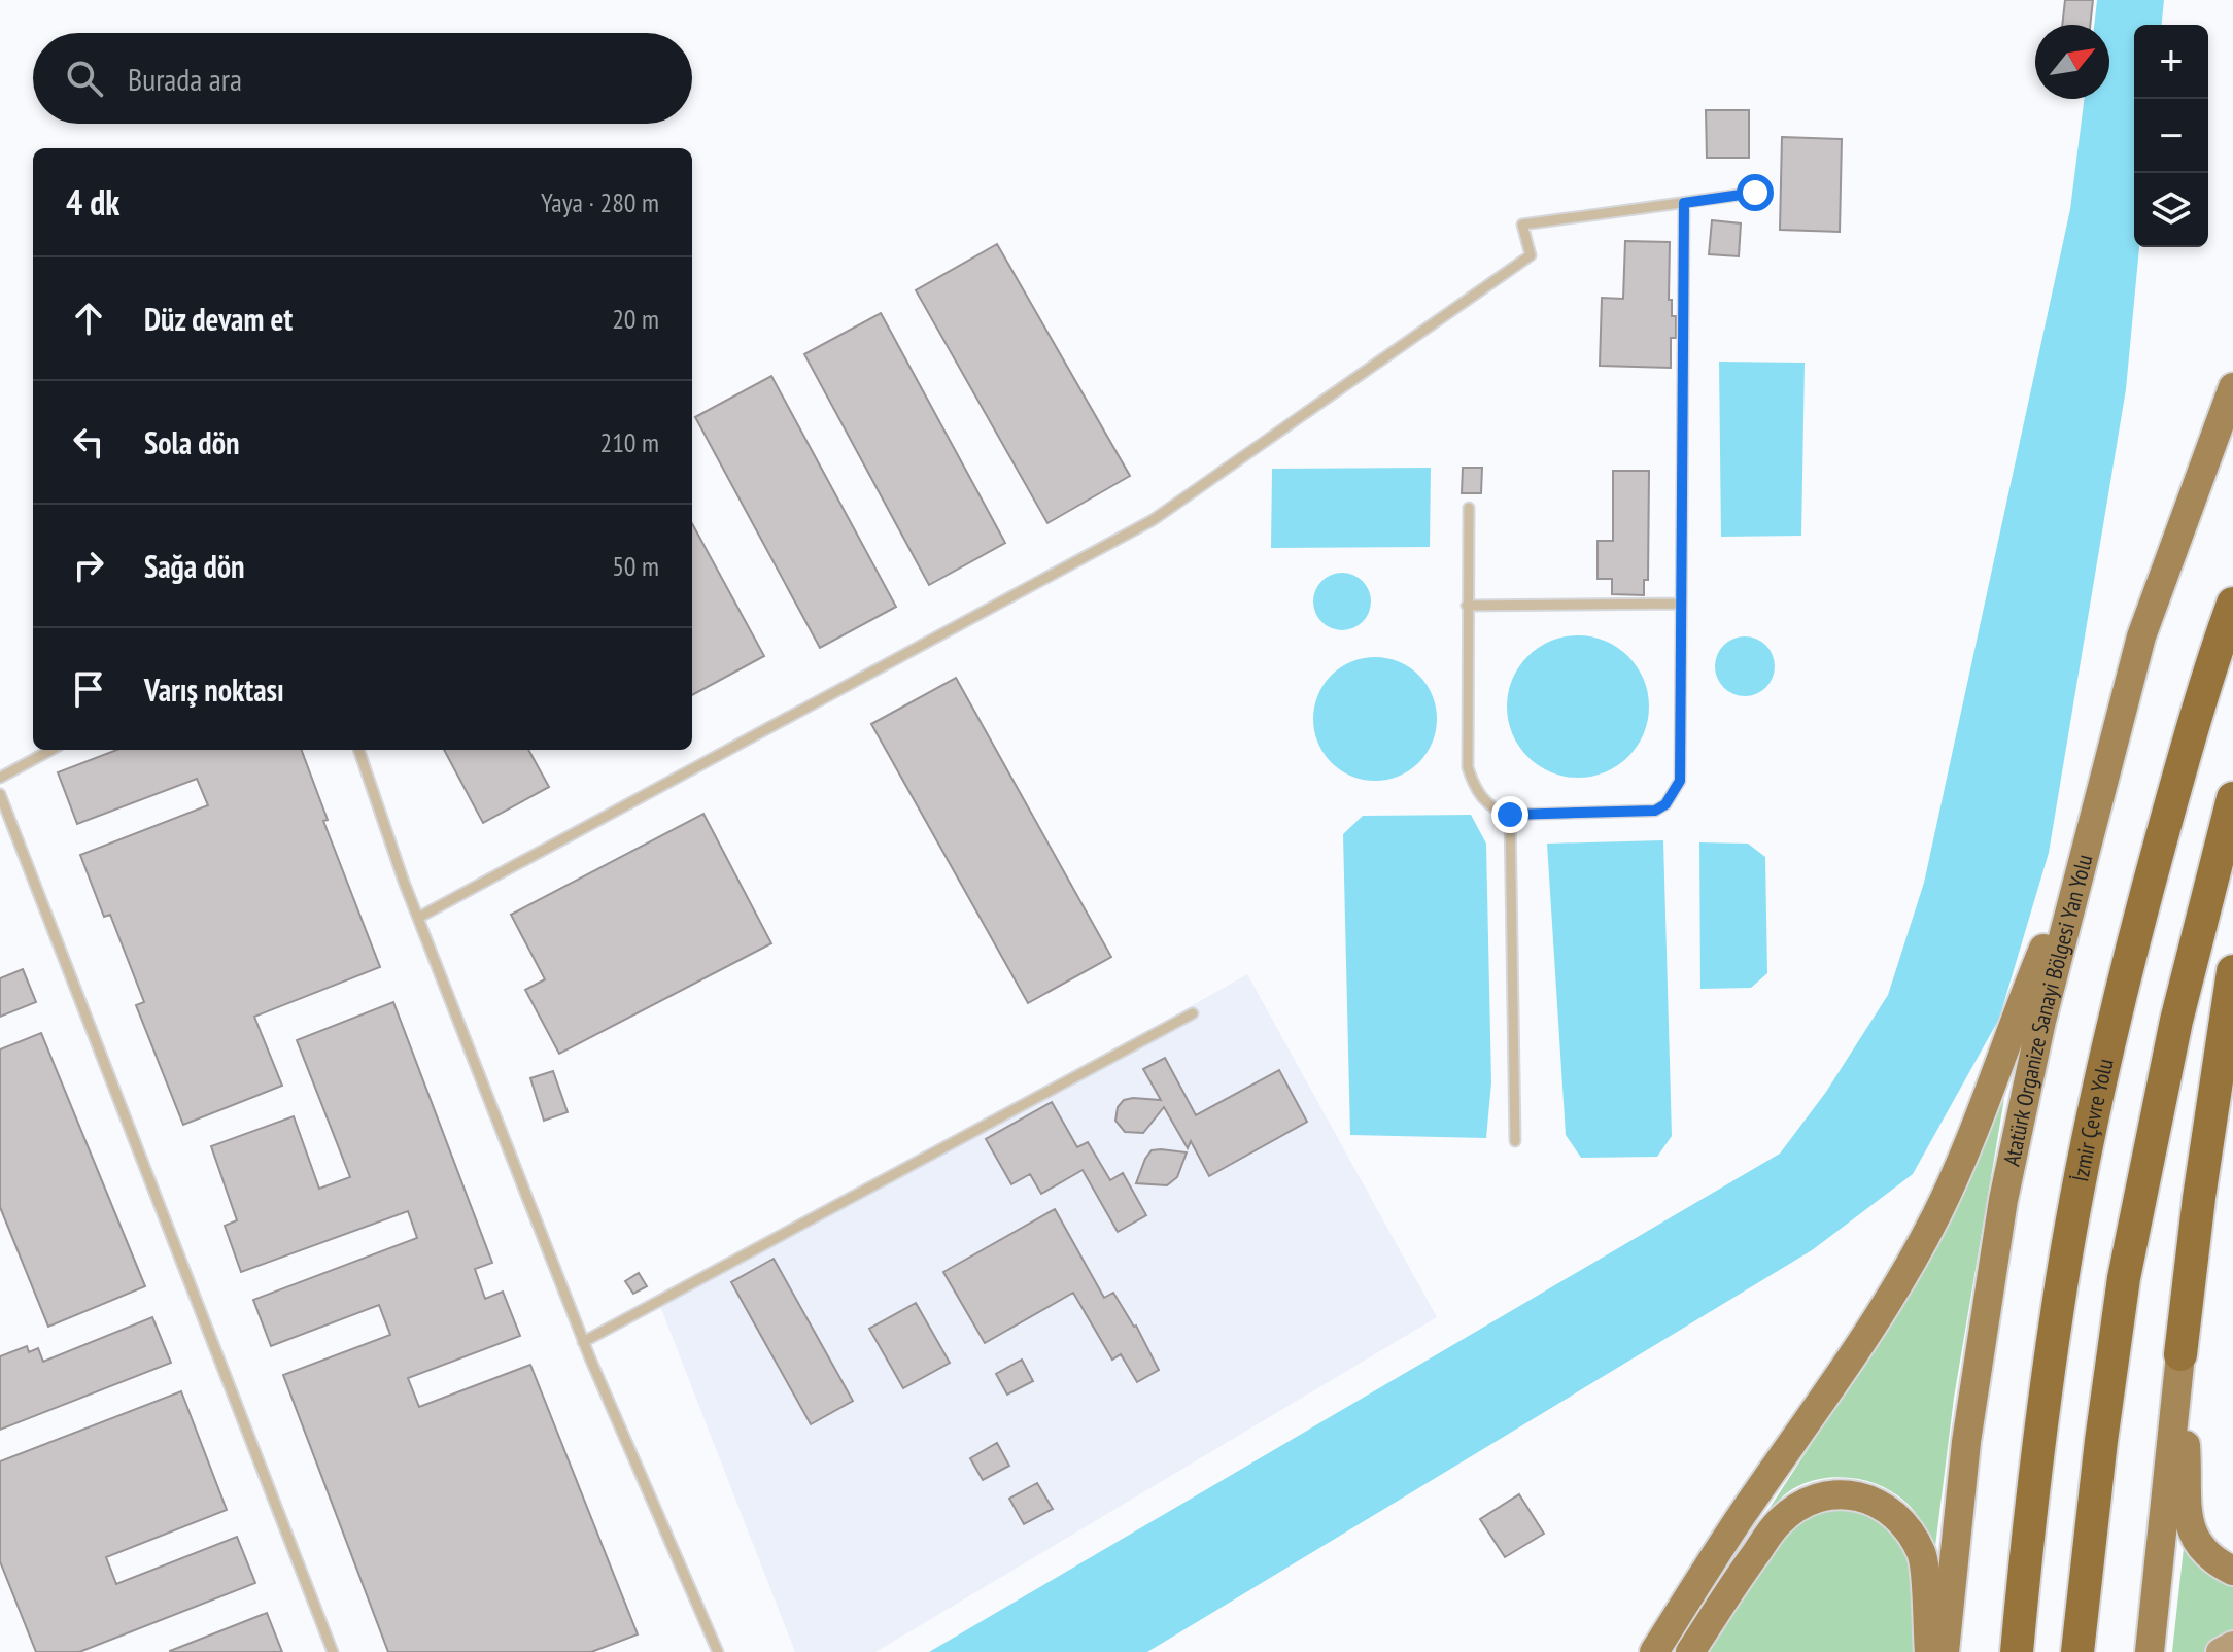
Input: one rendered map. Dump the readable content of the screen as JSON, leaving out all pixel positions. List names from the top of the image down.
{
  "streets": {
    "highway": ["İzmir Çevre Yolu"],
    "main road": ["Atatürk Organize Sanayi Bölgesi Yan Yolu"]
  },
  "north": "top right",
  "page": {
    "map_buttons": ["+", "−"],
    "search": "Burada ara",
    "heading": ["4 dk", "Yaya · 280 m"],
    "list": [
      ["Düz devam et", "20 m"],
      ["Sola dön", "210 m"],
      ["Sağa dön", "50 m"],
      "Varış noktası"
    ]
  }
}
